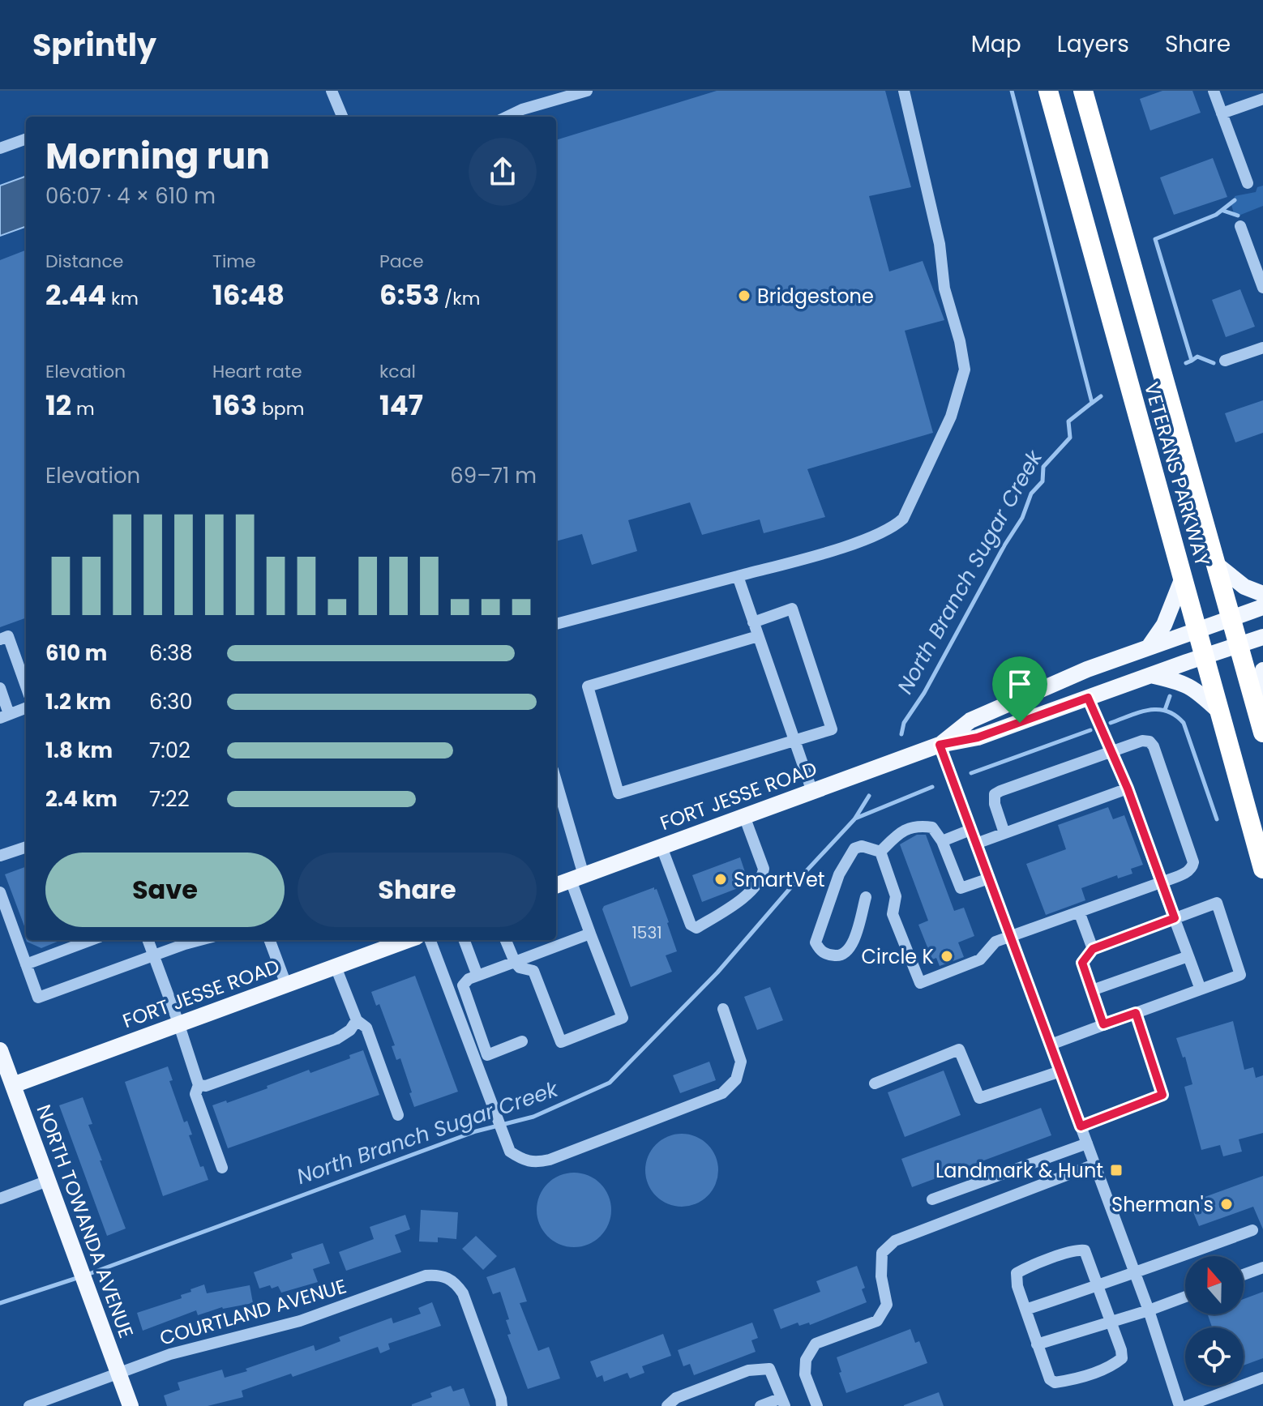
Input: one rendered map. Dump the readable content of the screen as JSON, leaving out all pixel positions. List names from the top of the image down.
{
  "streets": {
    "highway": ["VETERANS PARKWAY"],
    "main road": ["FORT JESSE ROAD", "NORTH TOWANDA AVENUE"],
    "street": ["COURTLAND AVENUE"]
  },
  "crossings": [
    ["VETERANS PARKWAY", "FORT JESSE ROAD"],
    ["FORT JESSE ROAD", "NORTH TOWANDA AVENUE"],
    ["NORTH TOWANDA AVENUE", "COURTLAND AVENUE"]
  ],
  "water": ["North Branch Sugar Creek"],
  "places": {
    "other": [
      "Bridgestone",
      "SmartVet",
      "Circle K",
      "Sherman's"
    ],
    "transit": ["Landmark & Hunt"]
  },
  "house_numbers": ["1531"],
  "north": "top",
  "page": {
    "header": "Sprintly",
    "nav": ["Map", "Layers", "Share"],
    "heading": ["Morning run", "06:07 · 4 × 610 m"],
    "stats": [
      ["Distance", "2.44 km"],
      ["Time", "16:48"],
      ["Pace", "6:53 /km"],
      ["Elevation", "12 m"],
      ["Heart rate", "163 bpm"],
      ["kcal", "147"]
    ],
    "chart": ["Elevation", "69–71 m"],
    "list": [
      {
        "name": "610 m",
        "note": "6:38"
      },
      {
        "name": "1.2 km",
        "note": "6:30"
      },
      {
        "name": "1.8 km",
        "note": "7:02"
      },
      {
        "name": "2.4 km",
        "note": "7:22"
      }
    ],
    "buttons": ["Save", "Share"]
  }
}
